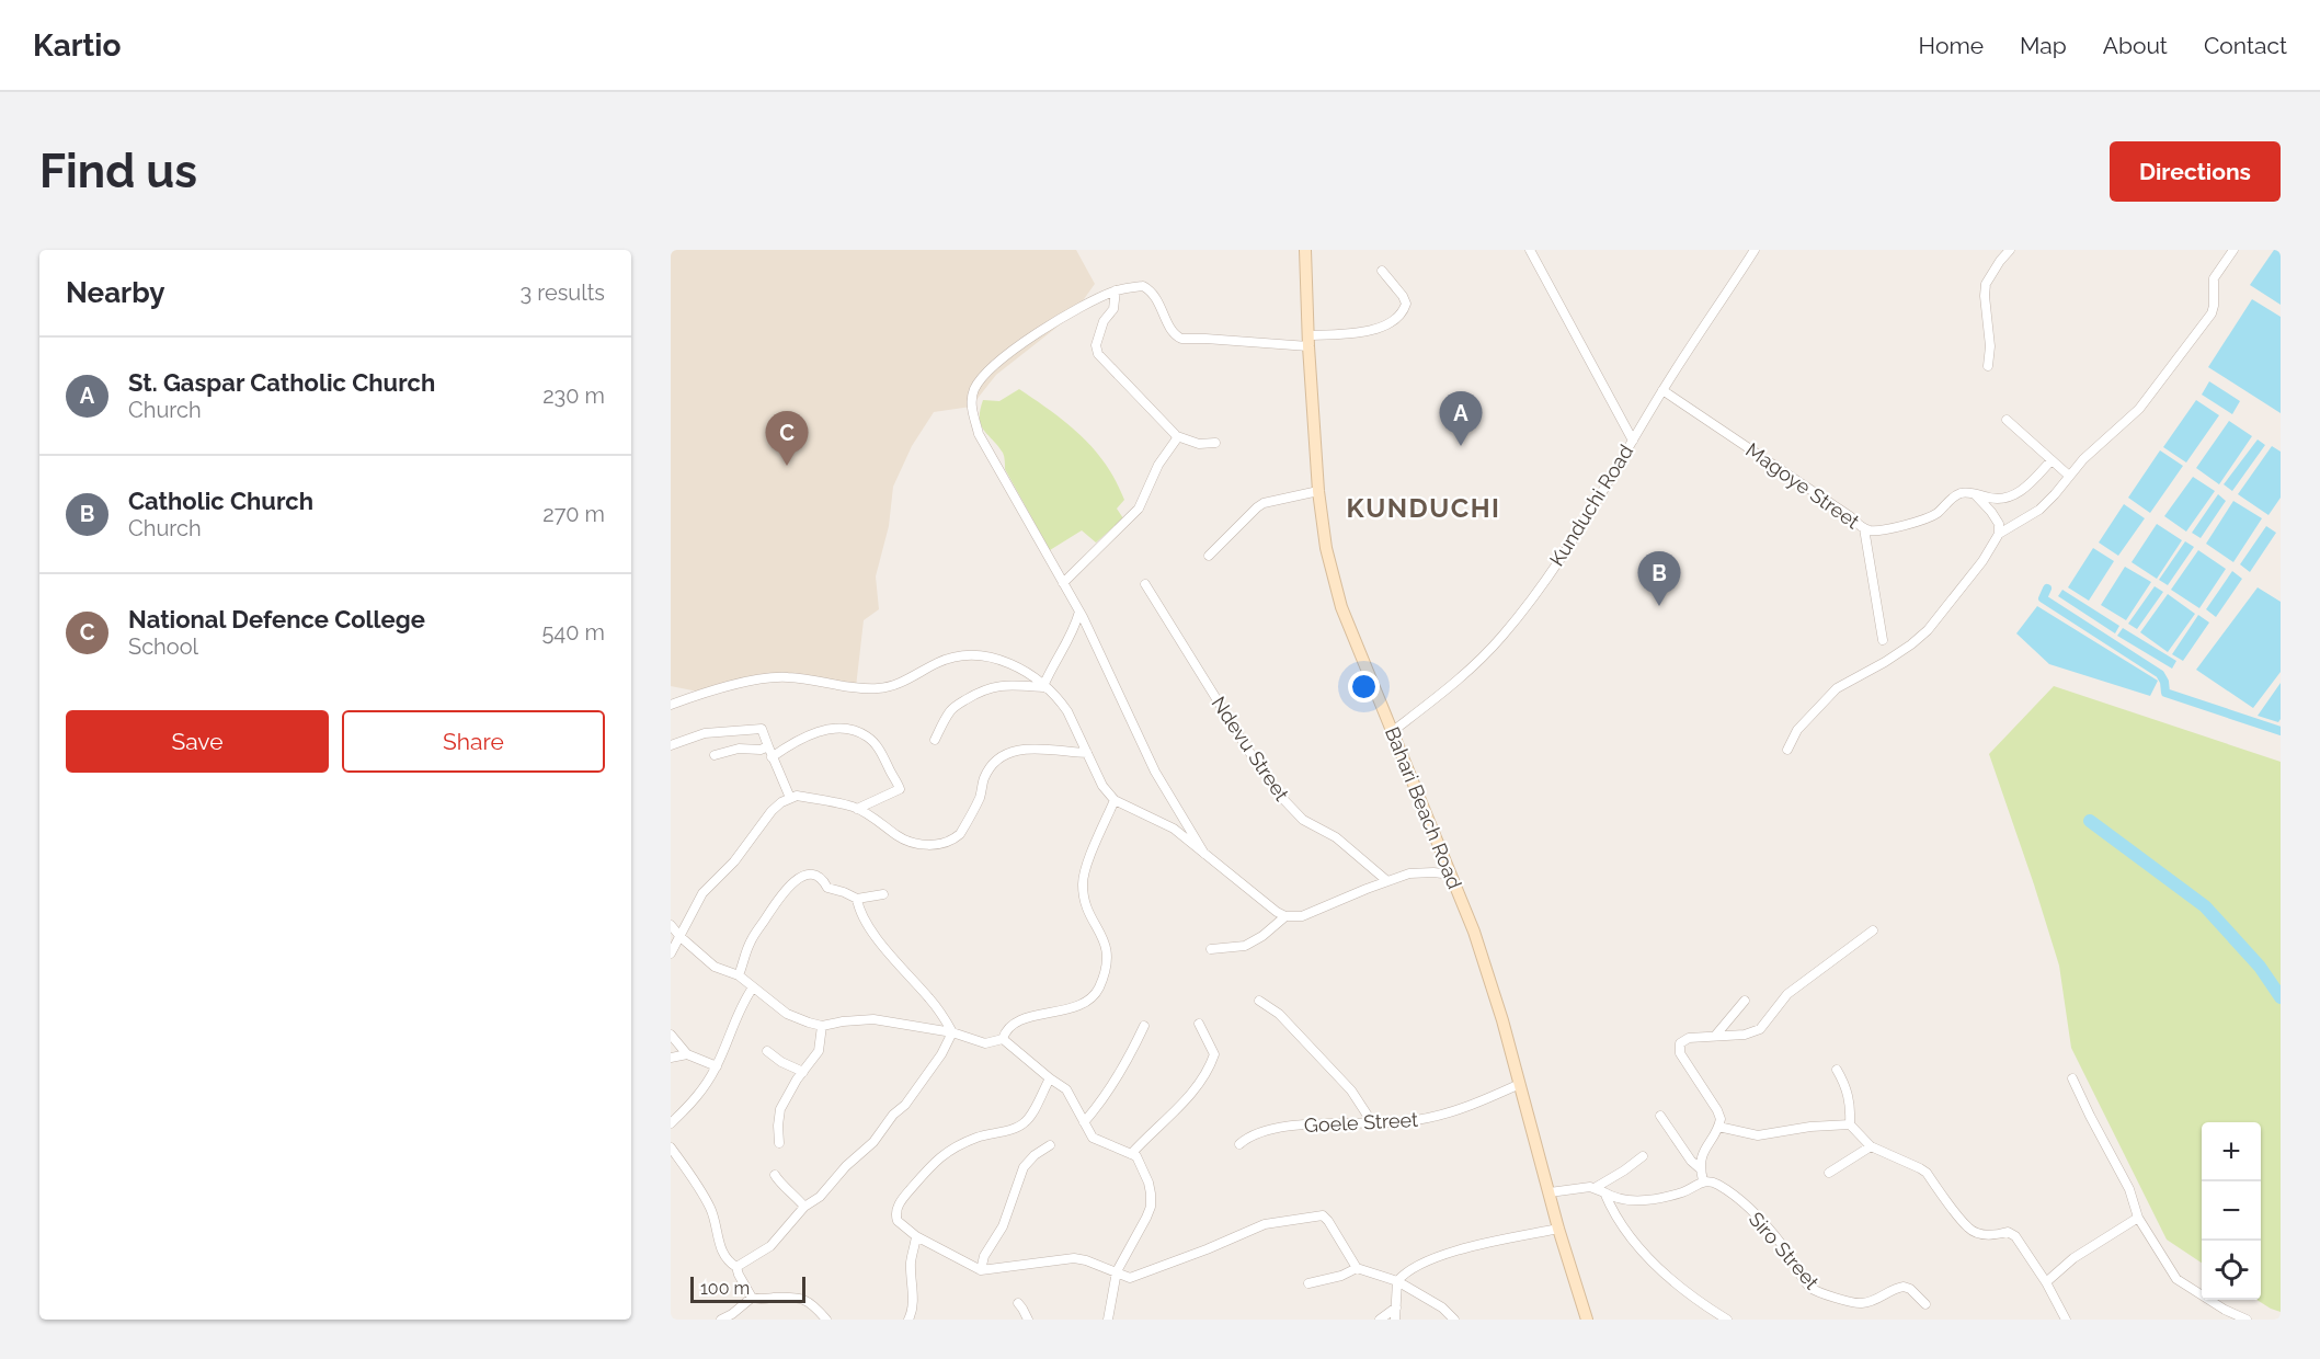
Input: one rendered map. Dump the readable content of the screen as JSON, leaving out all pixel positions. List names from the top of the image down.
{
  "streets": {
    "street": [
      "Magoye Street",
      "Kunduchi Road",
      "Ndevu Street",
      "Bahari Beach Road",
      "Goele Street",
      "Siro Street"
    ]
  },
  "crossings": [
    ["Magoye Street", "Kunduchi Road"],
    ["Kunduchi Road", "Bahari Beach Road"],
    ["Bahari Beach Road", "Goele Street"]
  ],
  "districts": ["KUNDUCHI"],
  "scale_bar": "100 m",
  "page": {
    "header": "Kartio",
    "nav": [
      "Home",
      "Map",
      "About",
      "Contact"
    ],
    "buttons": [
      "Directions",
      ["Save", "Share"]
    ],
    "title": "Find us",
    "heading": ["Nearby", "3 results"],
    "list": [
      {
        "mark": "A",
        "name": "St. Gaspar Catholic Church",
        "note": "Church",
        "value": "230 m"
      },
      {
        "mark": "B",
        "name": "Catholic Church",
        "note": "Church",
        "value": "270 m"
      },
      {
        "mark": "C",
        "name": "National Defence College",
        "note": "School",
        "value": "540 m"
      }
    ],
    "pins": ["A", "C", "B"],
    "map_buttons": ["+", "−"],
    "scale": "100 m"
  }
}
